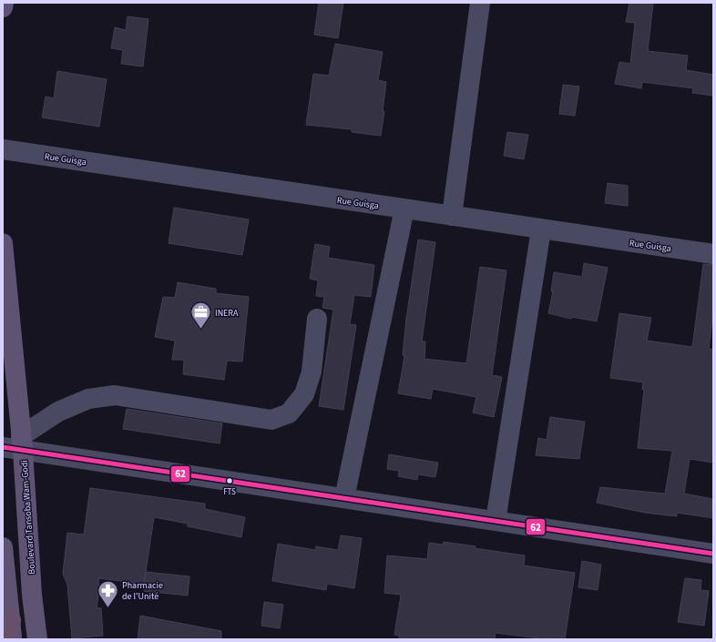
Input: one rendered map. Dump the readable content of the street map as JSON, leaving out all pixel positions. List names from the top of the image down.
{
  "streets": {
    "main road": ["Boulevard Tansoba Wam-Godi"],
    "street": ["Rue Guisga"]
  },
  "places": {
    "office": ["INERA"],
    "other": ["FTS"],
    "pharmacy": ["Pharmacie de l'Unité"]
  },
  "lines": ["transit line 62"]
}
